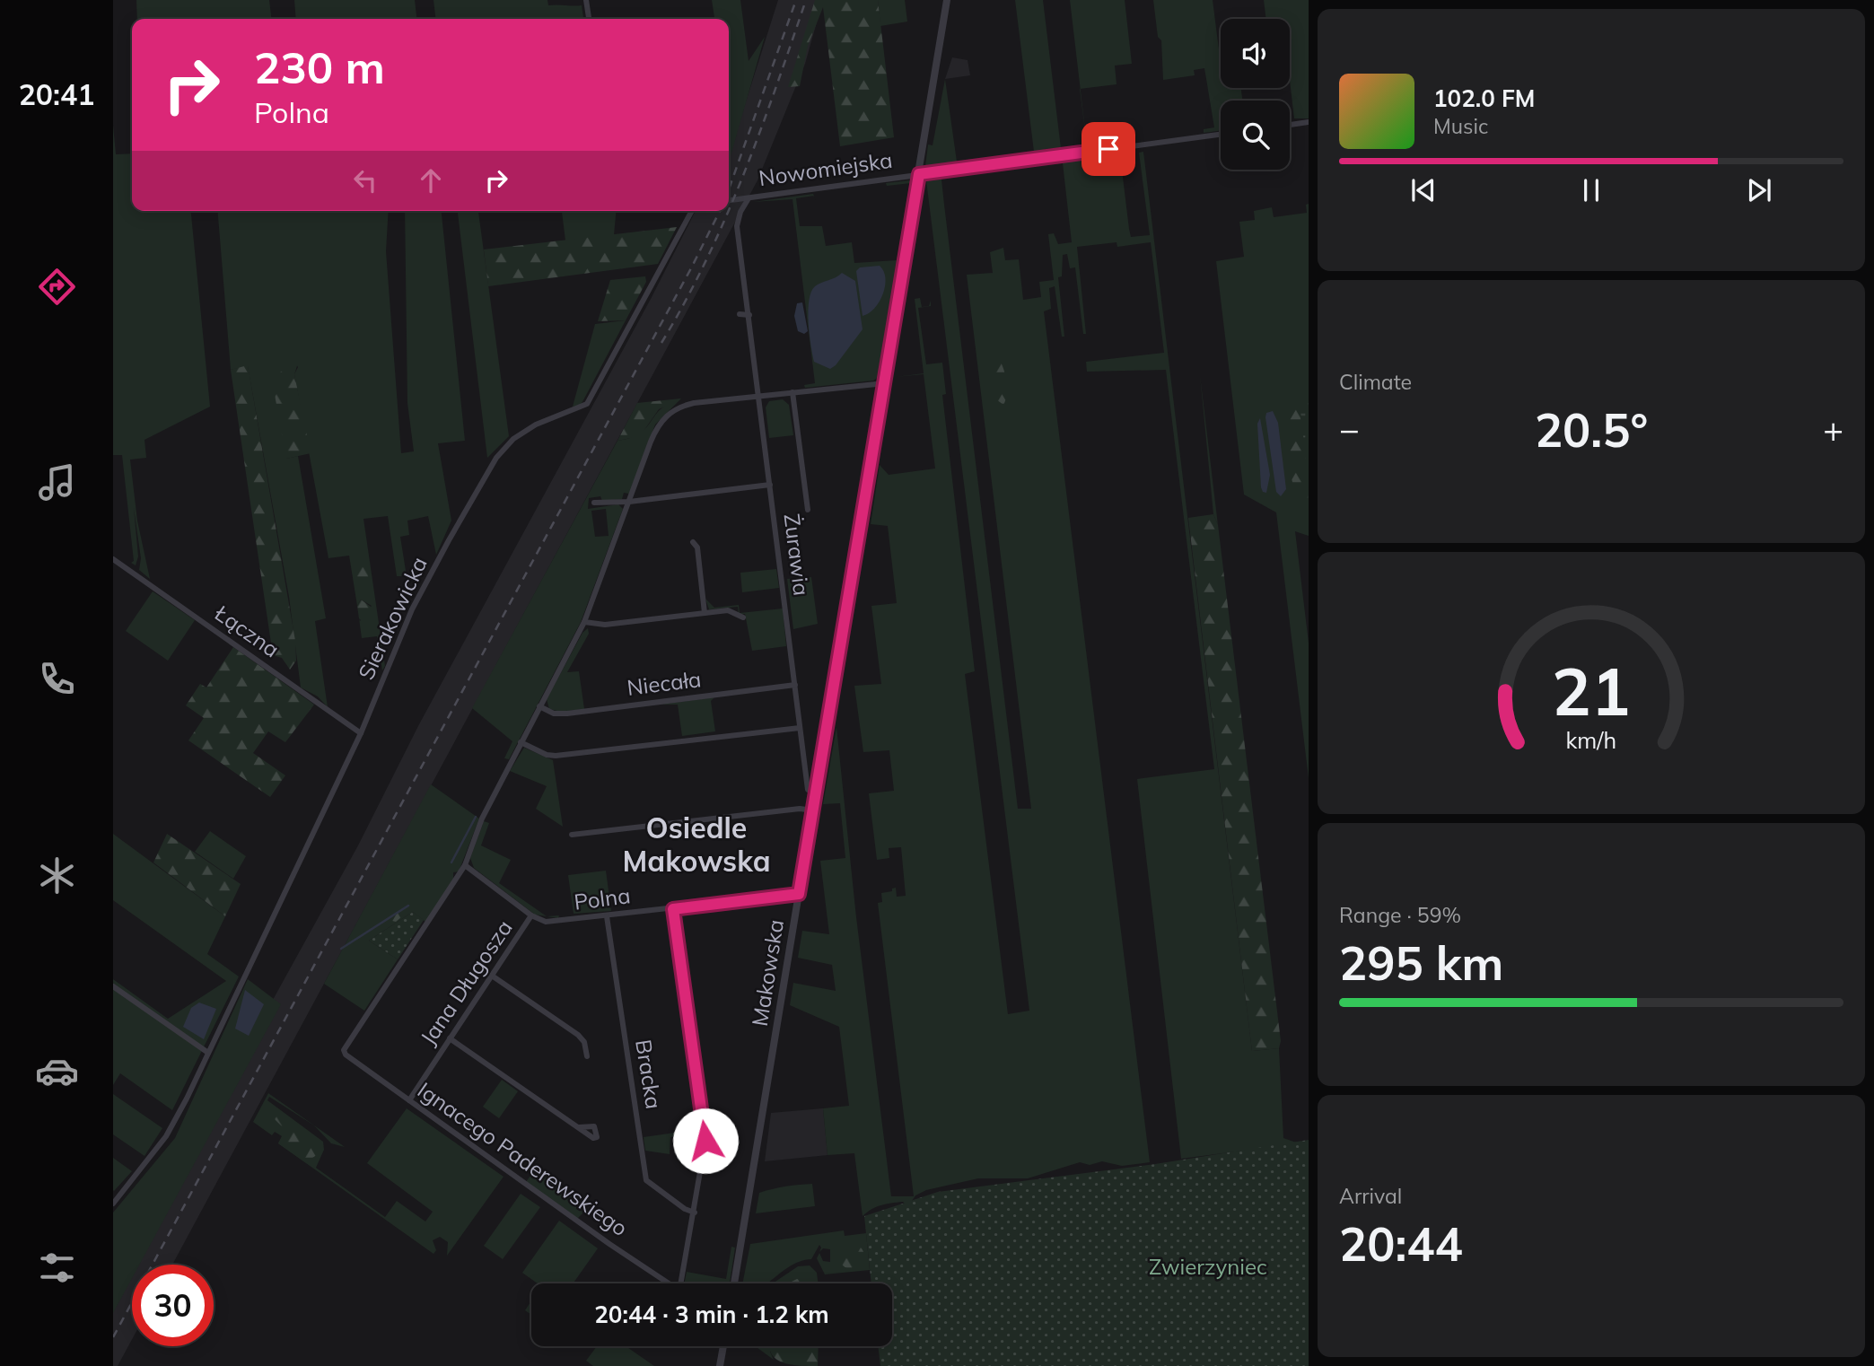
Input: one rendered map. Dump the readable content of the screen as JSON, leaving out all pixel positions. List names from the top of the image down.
{
  "streets": {
    "street": [
      "Nowomiejska",
      "Żurawia",
      "Sierakowicka",
      "Łączna",
      "Niecała",
      "Polna",
      "Makowska",
      "Jana Długosza",
      "Bracka",
      "Ignacego Paderewskiego"
    ]
  },
  "crossings": [
    ["Nowomiejska", "Żurawia"],
    ["Nowomiejska", "Makowska"],
    ["Żurawia", "Niecała"],
    ["Żurawia", "Makowska"],
    ["Sierakowicka", "Łączna"],
    ["Polna", "Makowska"],
    ["Polna", "Jana Długosza"],
    ["Polna", "Bracka"],
    ["Polna", "Ignacego Paderewskiego"],
    ["Jana Długosza", "Ignacego Paderewskiego"]
  ],
  "districts": ["Osiedle Makowska"],
  "parks": ["Zwierzyniec"],
  "page": {
    "tabs": "20:41",
    "turn": ["230 m", "Polna"],
    "song": ["102.0 FM", "Music"],
    "tile": [
      "Climate",
      ["Range · 59%", "295 km"],
      ["Arrival", "20:44"]
    ],
    "heat": ["−", "20.5°", "+"],
    "limit": "30",
    "trip": "20:44 · 3 min · 1.2 km",
    "gauge": ["21", "km/h"]
  }
}
